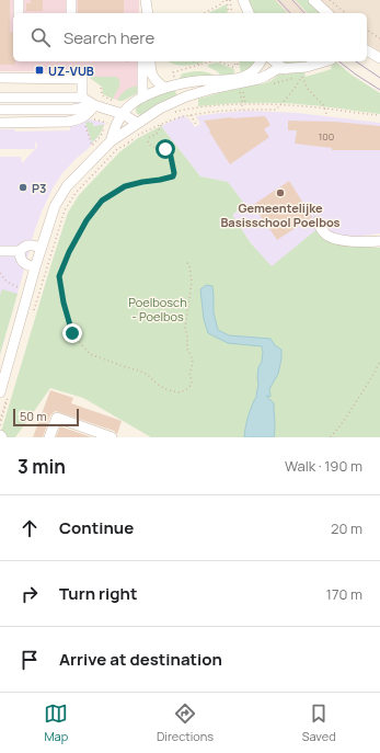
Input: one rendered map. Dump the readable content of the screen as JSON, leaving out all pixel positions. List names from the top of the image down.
{
  "parks": ["Poelbosch - Poelbos"],
  "places": {
    "transit": ["UZ-VUB"],
    "other": ["P3", "Gemeentelijke Basisschool Poelbos"]
  },
  "house_numbers": ["100"],
  "scale_bar": "50 m",
  "page": {
    "search": "Search here",
    "scale": "50 m",
    "heading": ["3 min", "Walk · 190 m"],
    "list": [
      ["Continue", "20 m"],
      ["Turn right", "170 m"],
      "Arrive at destination"
    ],
    "nav": ["Map", "Directions", "Saved"]
  }
}
